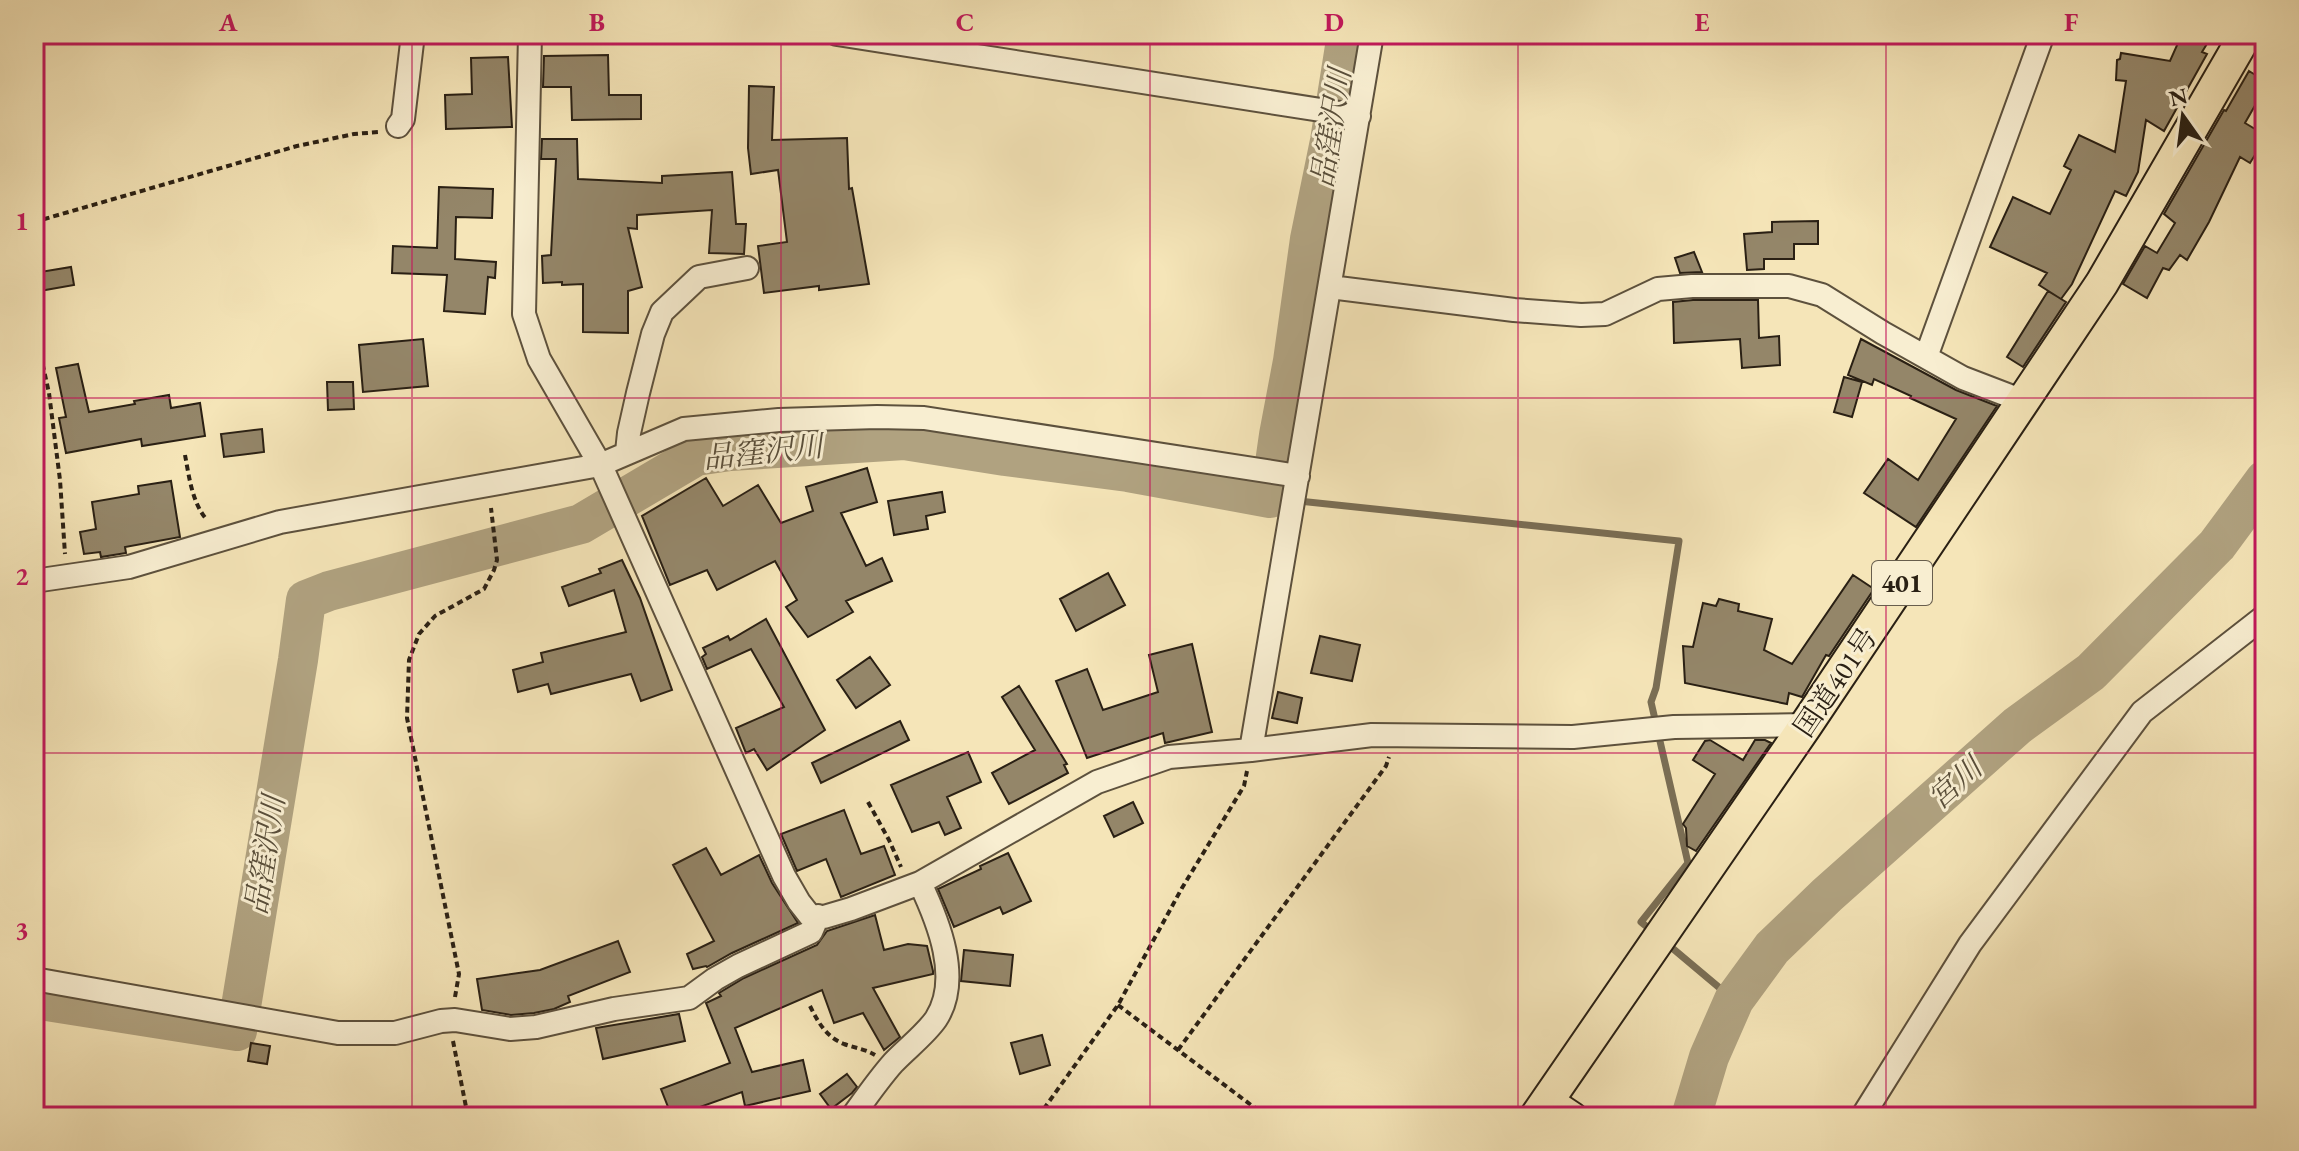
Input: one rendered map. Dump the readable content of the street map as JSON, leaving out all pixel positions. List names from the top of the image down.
{
  "streets": {
    "highway": ["401", "国道401号"]
  },
  "water": ["品窪沢川", "宮川"],
  "north": "top",
  "grid": {
    "columns": [
      "A",
      "B",
      "C",
      "D",
      "E",
      "F"
    ],
    "rows": ["1", "2", "3"]
  }
}
